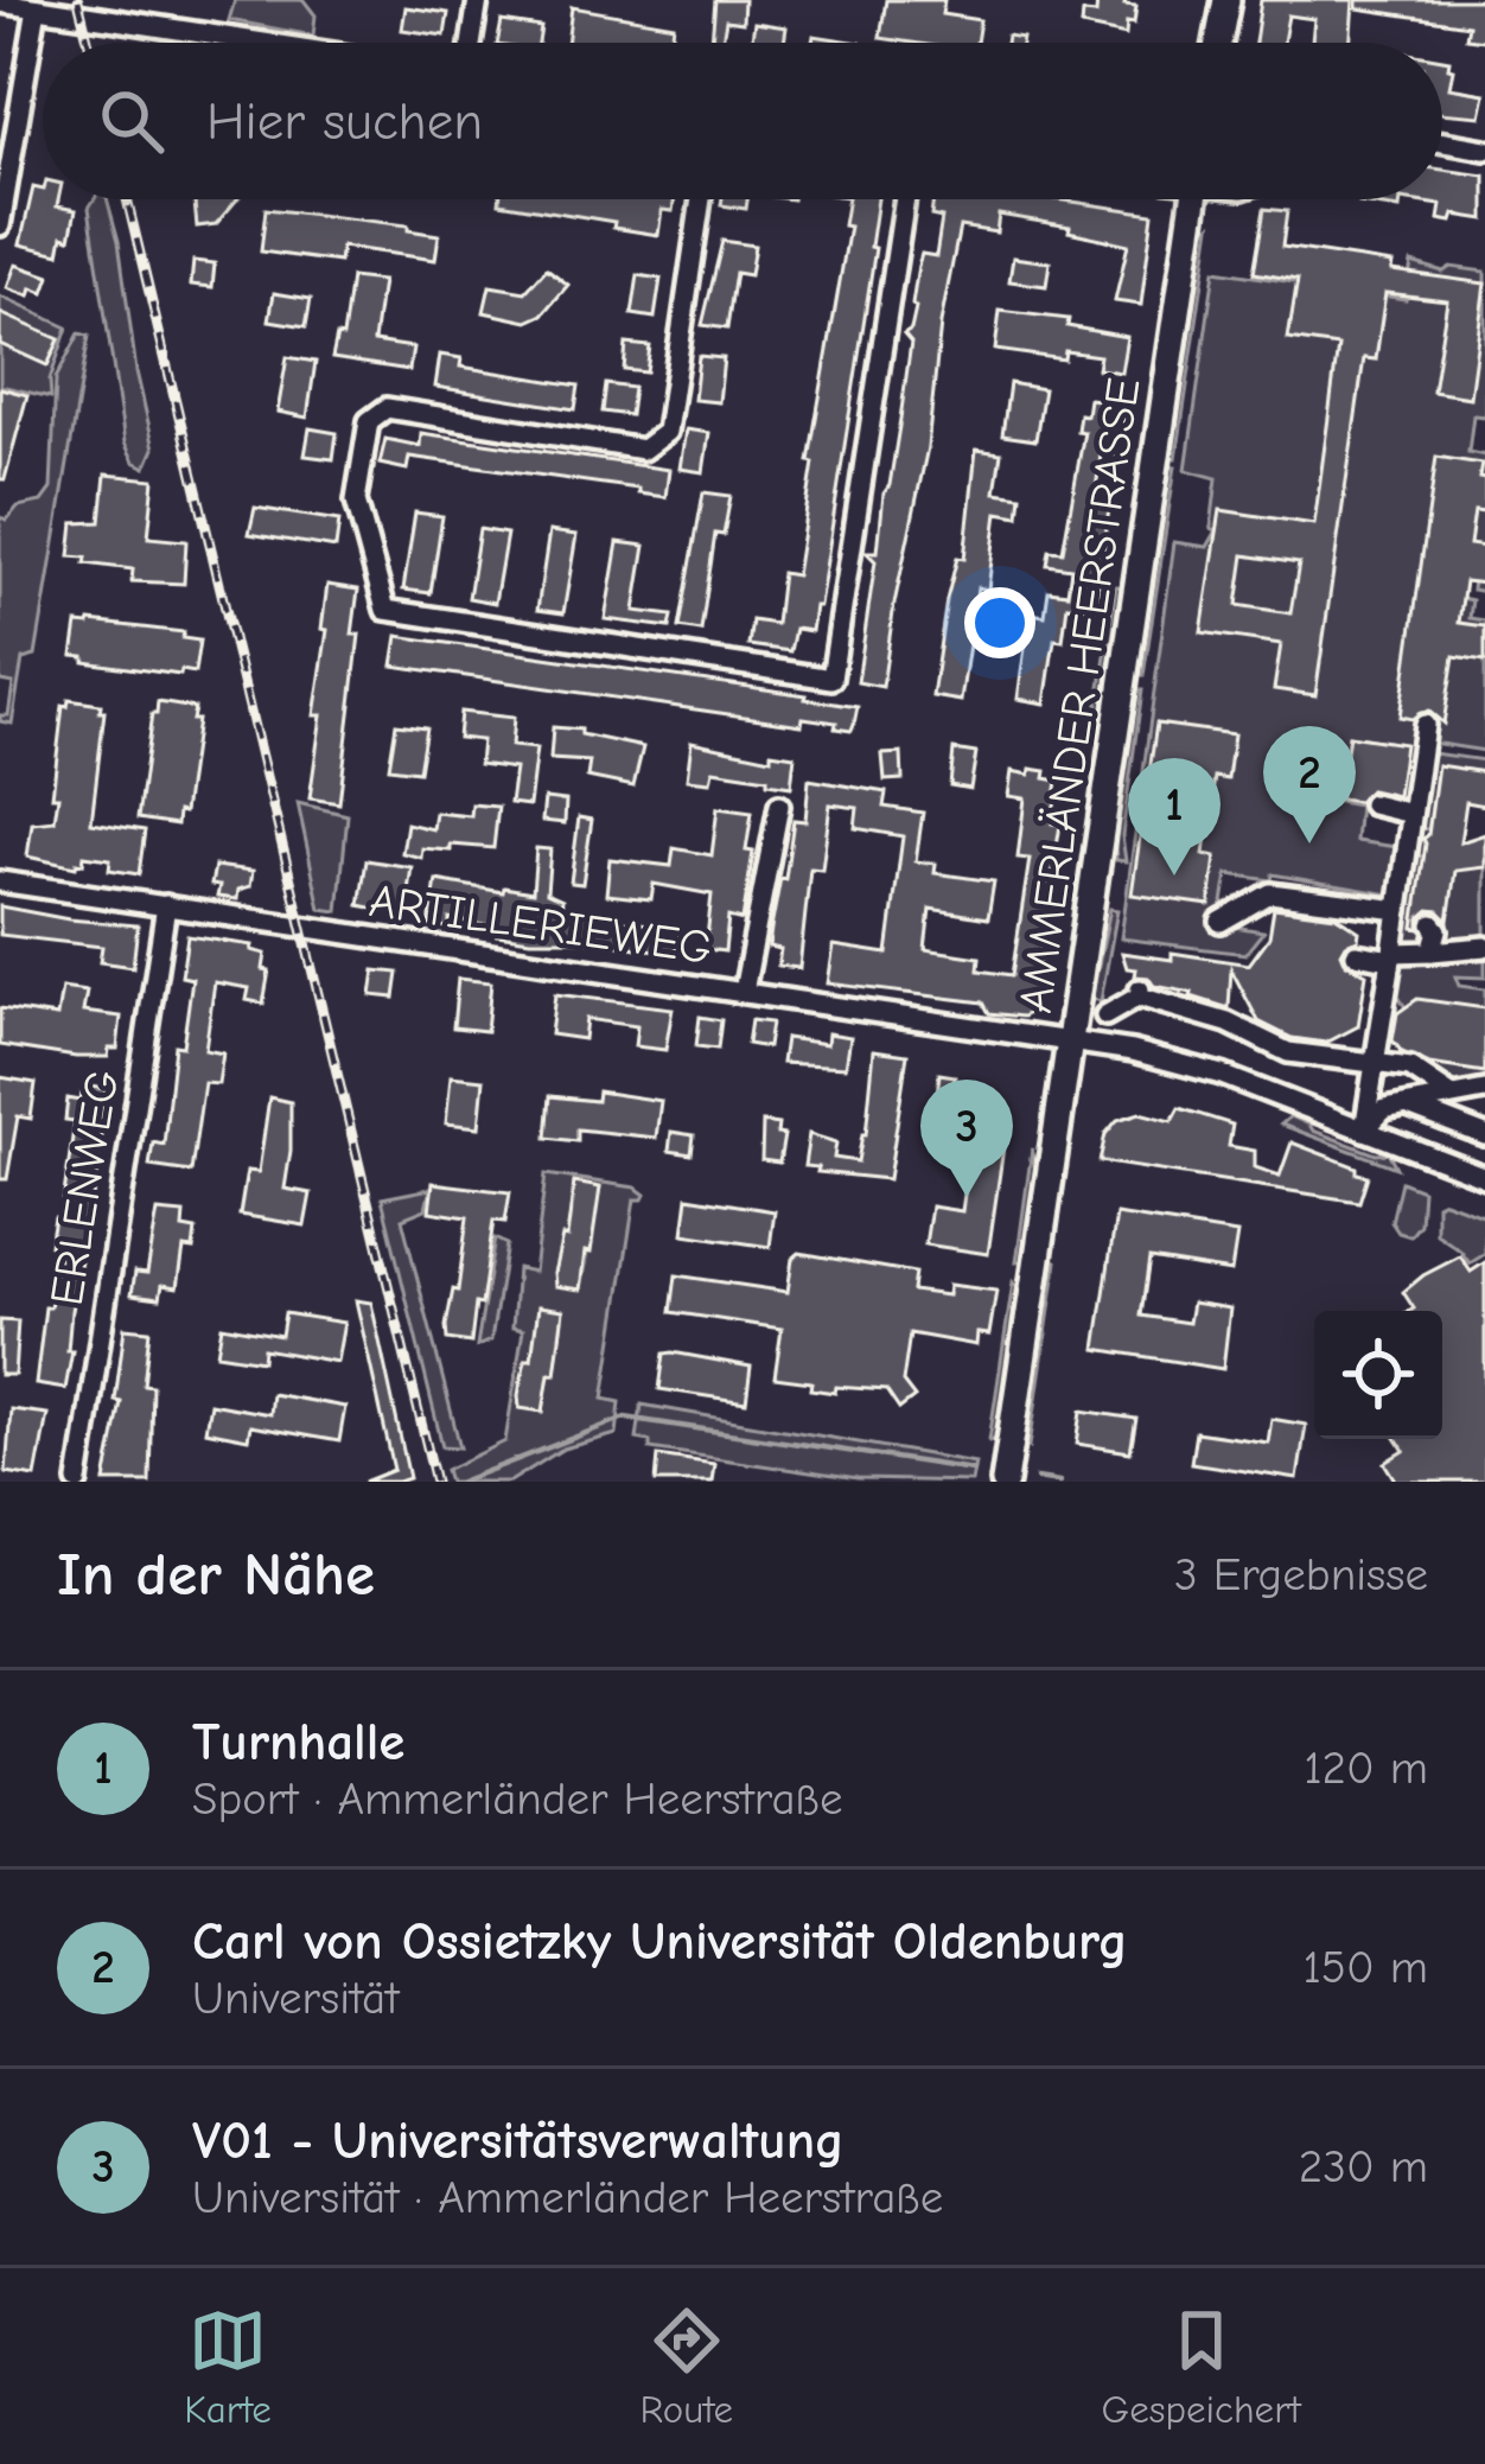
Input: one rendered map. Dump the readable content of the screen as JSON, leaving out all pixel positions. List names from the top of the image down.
{
  "streets": {
    "street": ["AMMERLÄNDER HEERSTRASSE", "ARTILLERIEWEG", "ERLENWEG"]
  },
  "crossings": [
    ["AMMERLÄNDER HEERSTRASSE", "ARTILLERIEWEG"],
    ["ARTILLERIEWEG", "ERLENWEG"]
  ],
  "page": {
    "search": "Hier suchen",
    "pins": ["2", "1", "3"],
    "heading": ["In der Nähe", "3 Ergebnisse"],
    "list": [
      {
        "mark": "1",
        "name": "Turnhalle",
        "note": "Sport · Ammerländer Heerstraße",
        "value": "120 m"
      },
      {
        "mark": "2",
        "name": "Carl von Ossietzky Universität Oldenburg",
        "note": "Universität",
        "value": "150 m"
      },
      {
        "mark": "3",
        "name": "V01 - Universitätsverwaltung",
        "note": "Universität · Ammerländer Heerstraße",
        "value": "230 m"
      }
    ],
    "nav": ["Karte", "Route", "Gespeichert"]
  }
}
